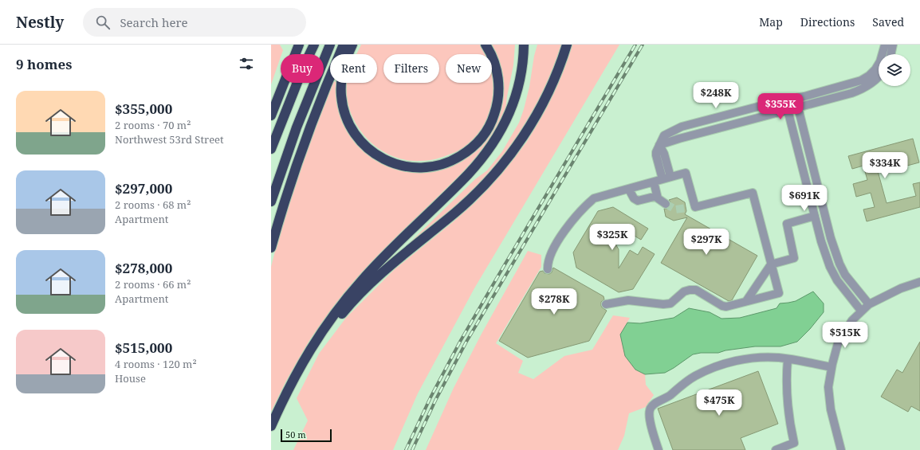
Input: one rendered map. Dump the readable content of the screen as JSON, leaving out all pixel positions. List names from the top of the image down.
{
  "scale_bar": "50 m",
  "page": {
    "header": "Nestly",
    "search": "Search here",
    "nav": ["Map", "Directions", "Saved"],
    "heading": "9 homes",
    "chip": [
      "Buy",
      "Rent",
      "Filters",
      "New"
    ],
    "price": [
      "$248K",
      "$355K",
      "$334K",
      "$691K",
      "$325K",
      "$297K",
      "$278K",
      "$515K",
      "$475K"
    ],
    "list": [
      {
        "name": "$355,000",
        "note": "2 rooms · 70 m² · Northwest 53rd Street"
      },
      {
        "name": "$297,000",
        "note": "2 rooms · 68 m² · Apartment"
      },
      {
        "name": "$278,000",
        "note": "2 rooms · 66 m² · Apartment"
      },
      {
        "name": "$515,000",
        "note": "4 rooms · 120 m² · House"
      }
    ],
    "scale": "50 m"
  }
}
